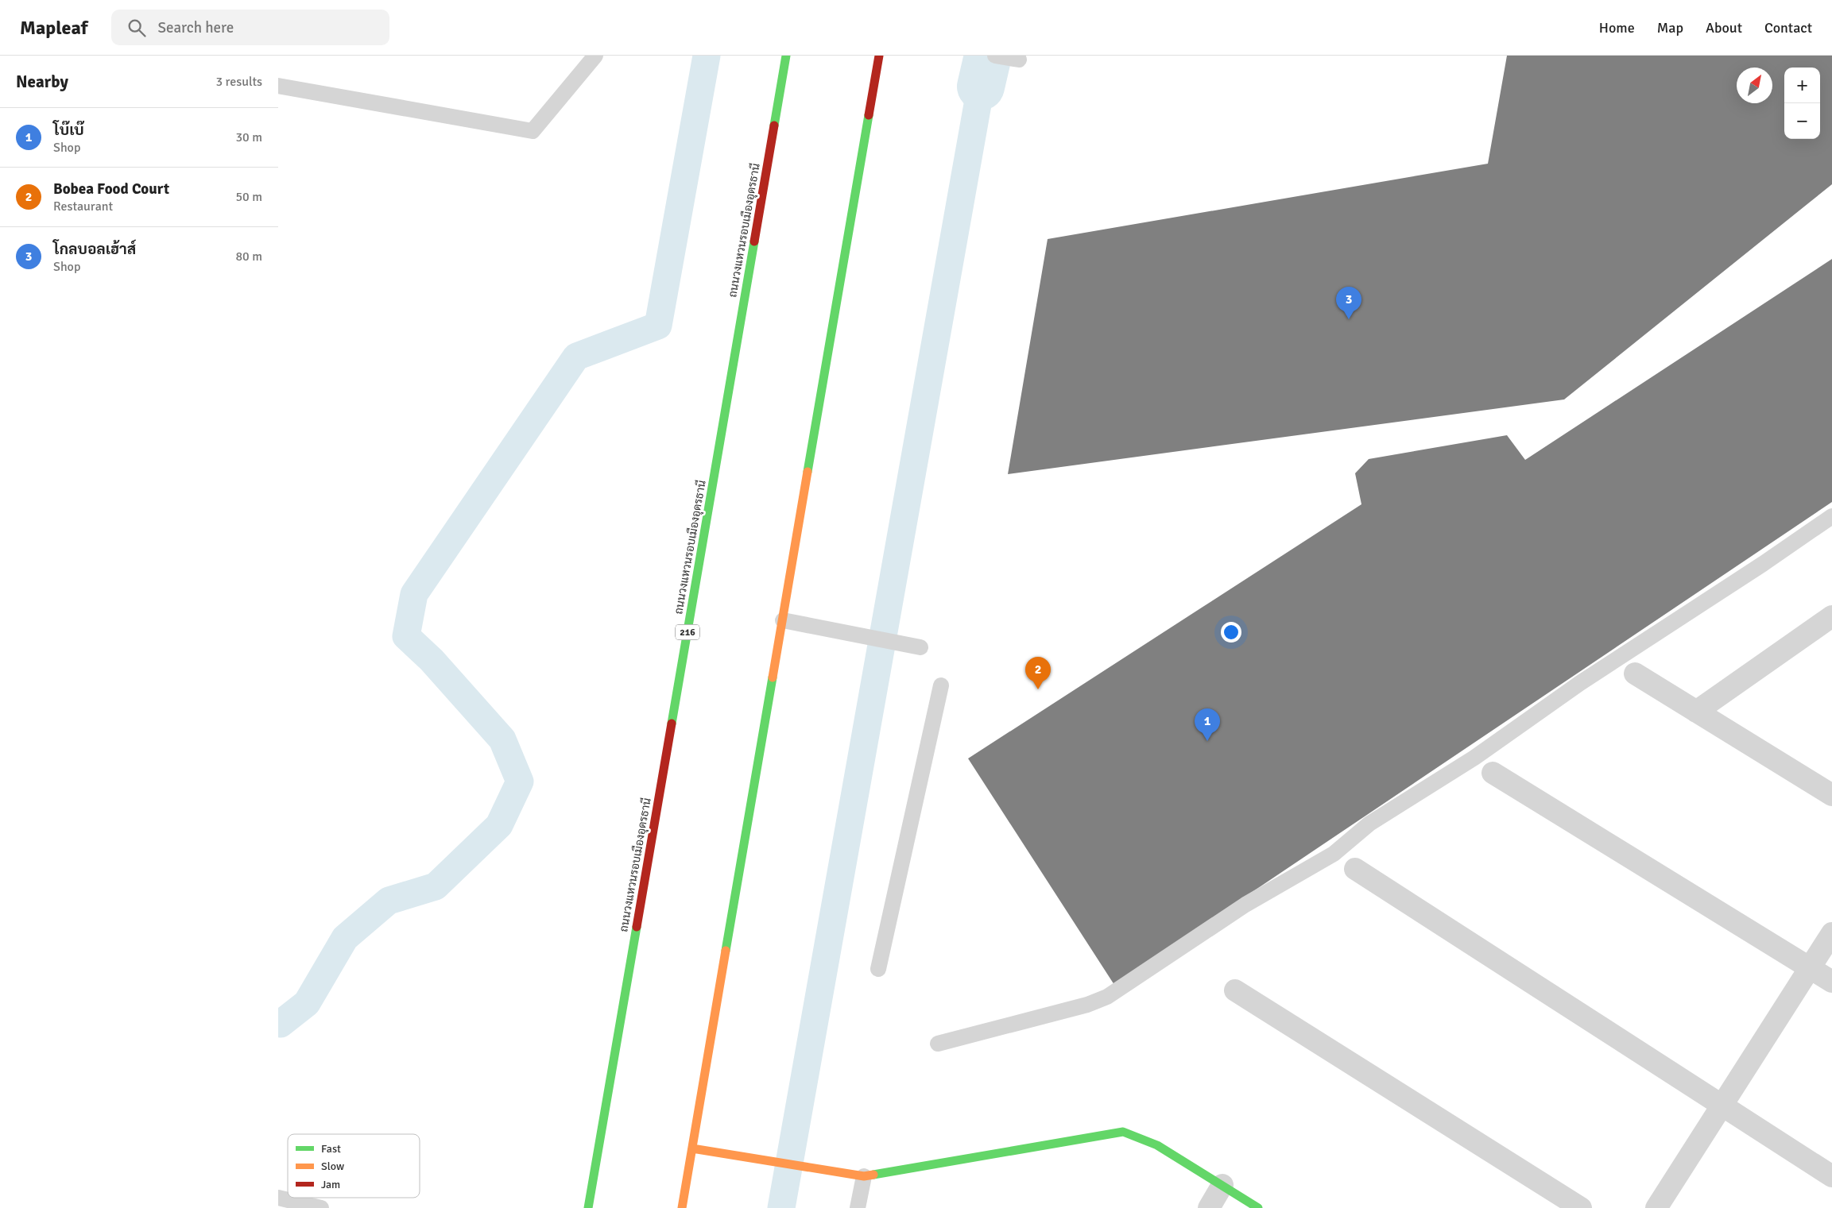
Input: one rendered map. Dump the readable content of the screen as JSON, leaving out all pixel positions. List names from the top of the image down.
{
  "streets": {
    "main road": ["ถนนวงแหวนรอบเมืองอุดรธานี", "216"]
  },
  "legend": ["Fast", "Slow", "Jam"],
  "north": "top right",
  "page": {
    "header": "Mapleaf",
    "search": "Search here",
    "nav": [
      "Home",
      "Map",
      "About",
      "Contact"
    ],
    "heading": ["Nearby", "3 results"],
    "map_buttons": ["+", "−"],
    "list": [
      {
        "mark": "1",
        "name": "โบ๊เบ๊",
        "note": "Shop",
        "value": "30 m"
      },
      {
        "mark": "2",
        "name": "Bobea Food Court",
        "note": "Restaurant",
        "value": "50 m"
      },
      {
        "mark": "3",
        "name": "โกลบอลเฮ้าส์",
        "note": "Shop",
        "value": "80 m"
      }
    ],
    "pins": ["3", "2", "1"]
  }
}
